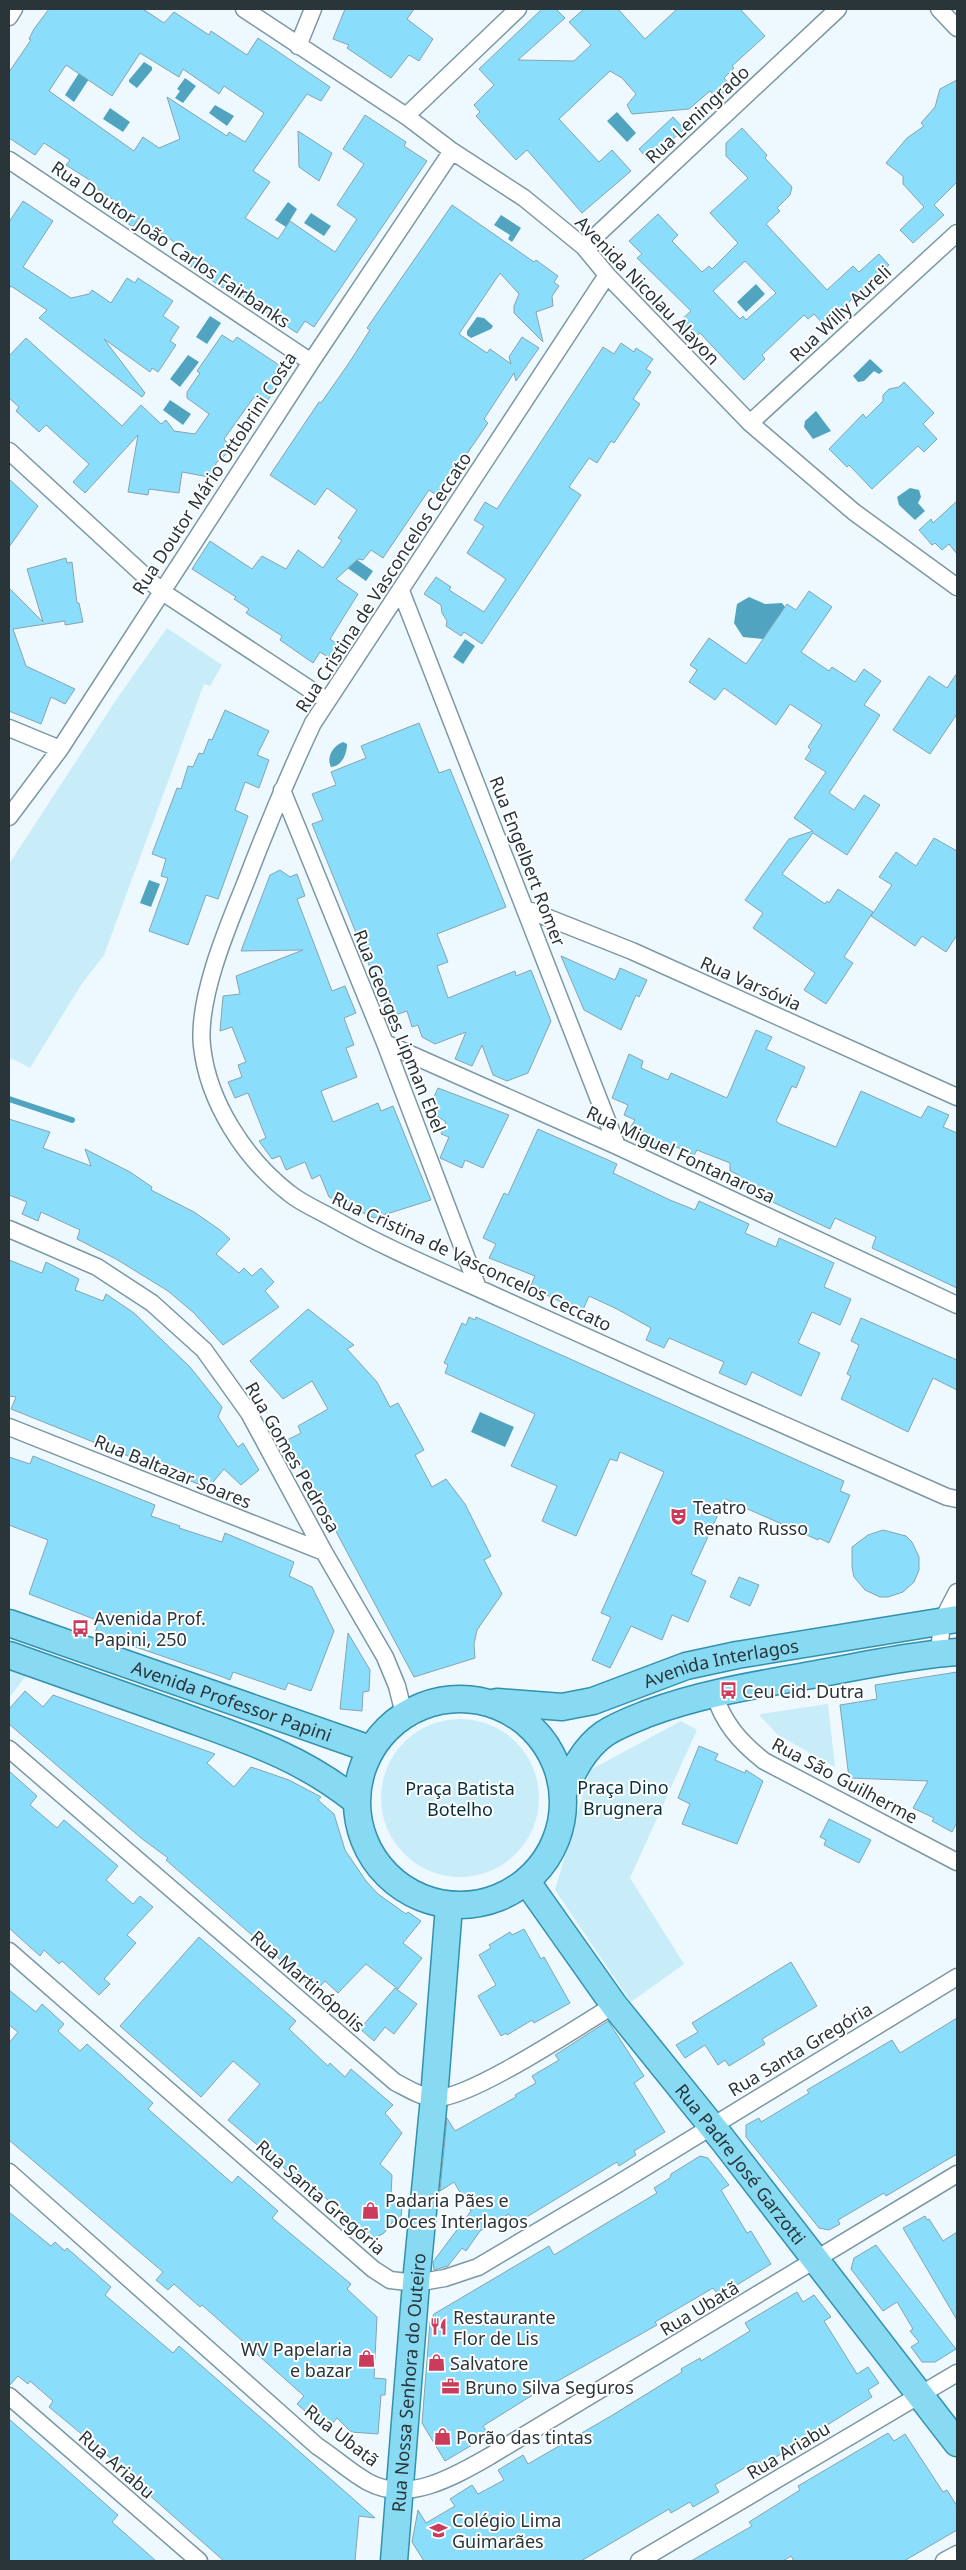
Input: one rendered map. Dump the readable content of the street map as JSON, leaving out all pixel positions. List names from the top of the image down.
{
  "streets": {
    "main road": [
      "Avenida Interlagos",
      "Avenida Professor Papini",
      "Rua Padre José Garzotti",
      "Rua Nossa Senhora do Outeiro"
    ],
    "street": [
      "Rua Leningrado",
      "Rua Doutor João Carlos Fairbanks",
      "Avenida Nicolau Alayon",
      "Rua Willy Aureli",
      "Rua Doutor Mário Ottobrini Costa",
      "Rua Cristina de Vasconcelos Ceccato",
      "Rua Engelbert Romer",
      "Rua Varsóvia",
      "Rua Georges Lipman Ebel",
      "Rua Miguel Fontanarosa",
      "Rua Gomes Pedrosa",
      "Rua Baltazar Soares",
      "Rua São Guilherme",
      "Rua Martinópolis",
      "Rua Santa Gregória",
      "Rua Ubatã",
      "Rua Ariabu"
    ]
  },
  "crossings": [
    ["Rua Leningrado", "Avenida Nicolau Alayon"],
    ["Rua Doutor João Carlos Fairbanks", "Rua Doutor Mário Ottobrini Costa"],
    ["Avenida Nicolau Alayon", "Rua Willy Aureli"],
    ["Avenida Nicolau Alayon", "Rua Doutor Mário Ottobrini Costa"],
    ["Avenida Nicolau Alayon", "Rua Cristina de Vasconcelos Ceccato"],
    ["Rua Cristina de Vasconcelos Ceccato", "Rua Engelbert Romer"],
    ["Rua Cristina de Vasconcelos Ceccato", "Rua Georges Lipman Ebel"],
    ["Rua Engelbert Romer", "Rua Varsóvia"],
    ["Rua Engelbert Romer", "Rua Miguel Fontanarosa"],
    ["Rua Georges Lipman Ebel", "Rua Miguel Fontanarosa"],
    ["Rua Gomes Pedrosa", "Rua Baltazar Soares"],
    ["Avenida Interlagos", "Rua São Guilherme"],
    ["Rua Martinópolis", "Rua Nossa Senhora do Outeiro"],
    ["Rua Santa Gregória", "Rua Padre José Garzotti"],
    ["Rua Santa Gregória", "Rua Nossa Senhora do Outeiro"],
    ["Rua Padre José Garzotti", "Rua Ubatã"],
    ["Rua Padre José Garzotti", "Rua Ariabu"],
    ["Rua Ubatã", "Rua Nossa Senhora do Outeiro"]
  ],
  "parks": ["Praça Dino Brugnera", "Praça Batista Botelho"],
  "places": {
    "theatre": ["Teatro Renato Russo"],
    "bus stop": ["Avenida Prof. Papini, 250", "Ceu Cid. Dutra"],
    "shop": [
      "Padaria Pães e Doces Interlagos",
      "WV Papelaria e bazar",
      "Salvatore",
      "Porão das tintas"
    ],
    "restaurant": ["Restaurante Flor de Lis"],
    "office": ["Bruno Silva Seguros"],
    "school or university": ["Colégio Lima Guimarães"]
  }
}
